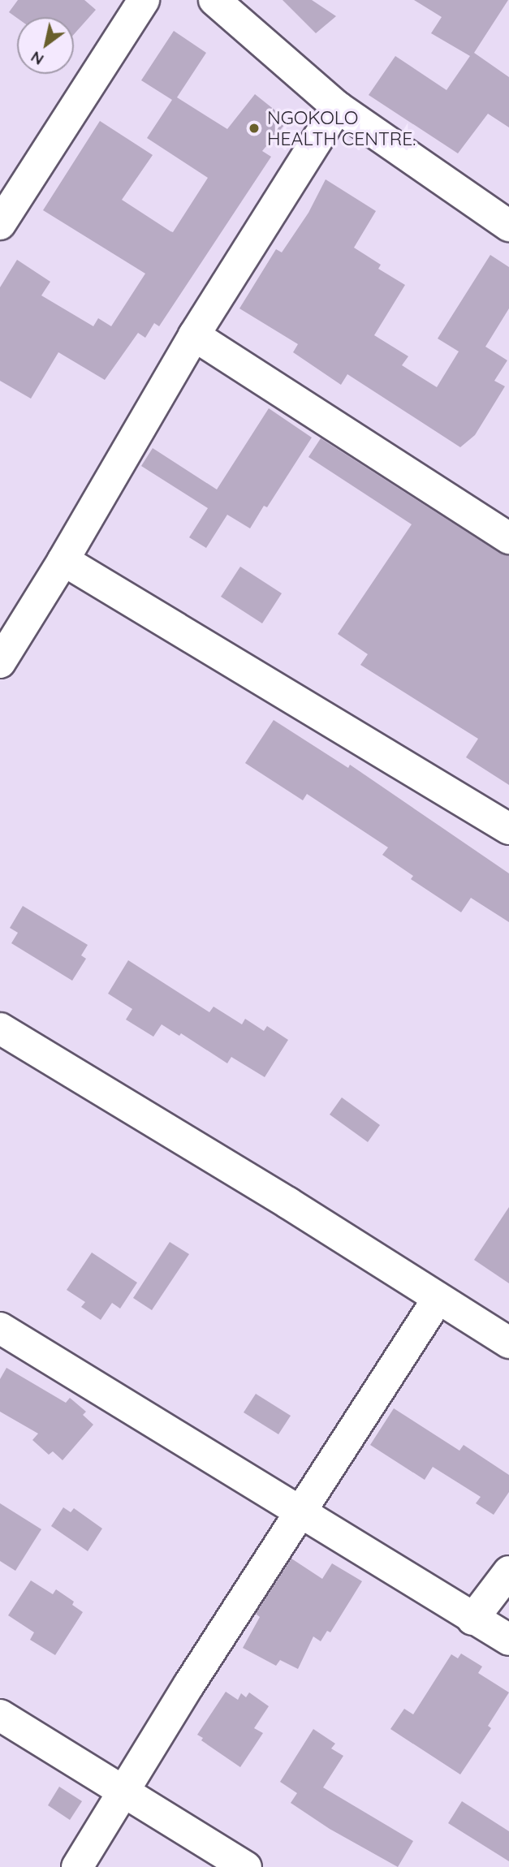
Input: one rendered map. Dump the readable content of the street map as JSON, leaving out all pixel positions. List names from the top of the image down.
{
  "places": ["NGOKOLO HEALTH CENTRE."],
  "north": "bottom left"
}
